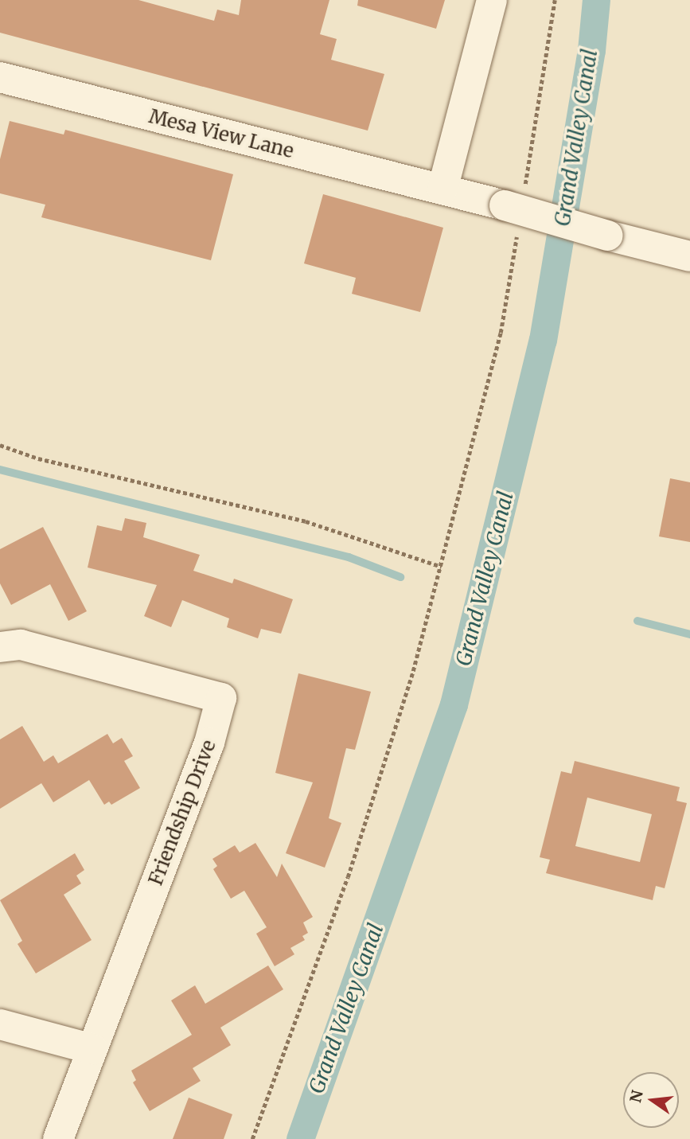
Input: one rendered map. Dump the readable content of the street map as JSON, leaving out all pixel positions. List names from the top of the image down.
{
  "streets": {
    "street": ["Mesa View Lane", "Friendship Drive"]
  },
  "water": ["Grand Valley Canal"],
  "north": "left"
}
